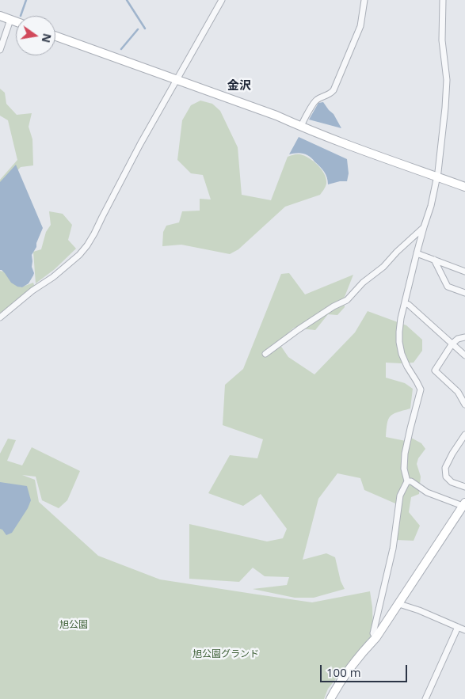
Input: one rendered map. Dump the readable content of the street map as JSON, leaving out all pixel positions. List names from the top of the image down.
{
  "districts": ["金沢"],
  "parks": ["旭公園", "旭公園グランド"],
  "scale_bar": "100 m",
  "north": "right"
}
